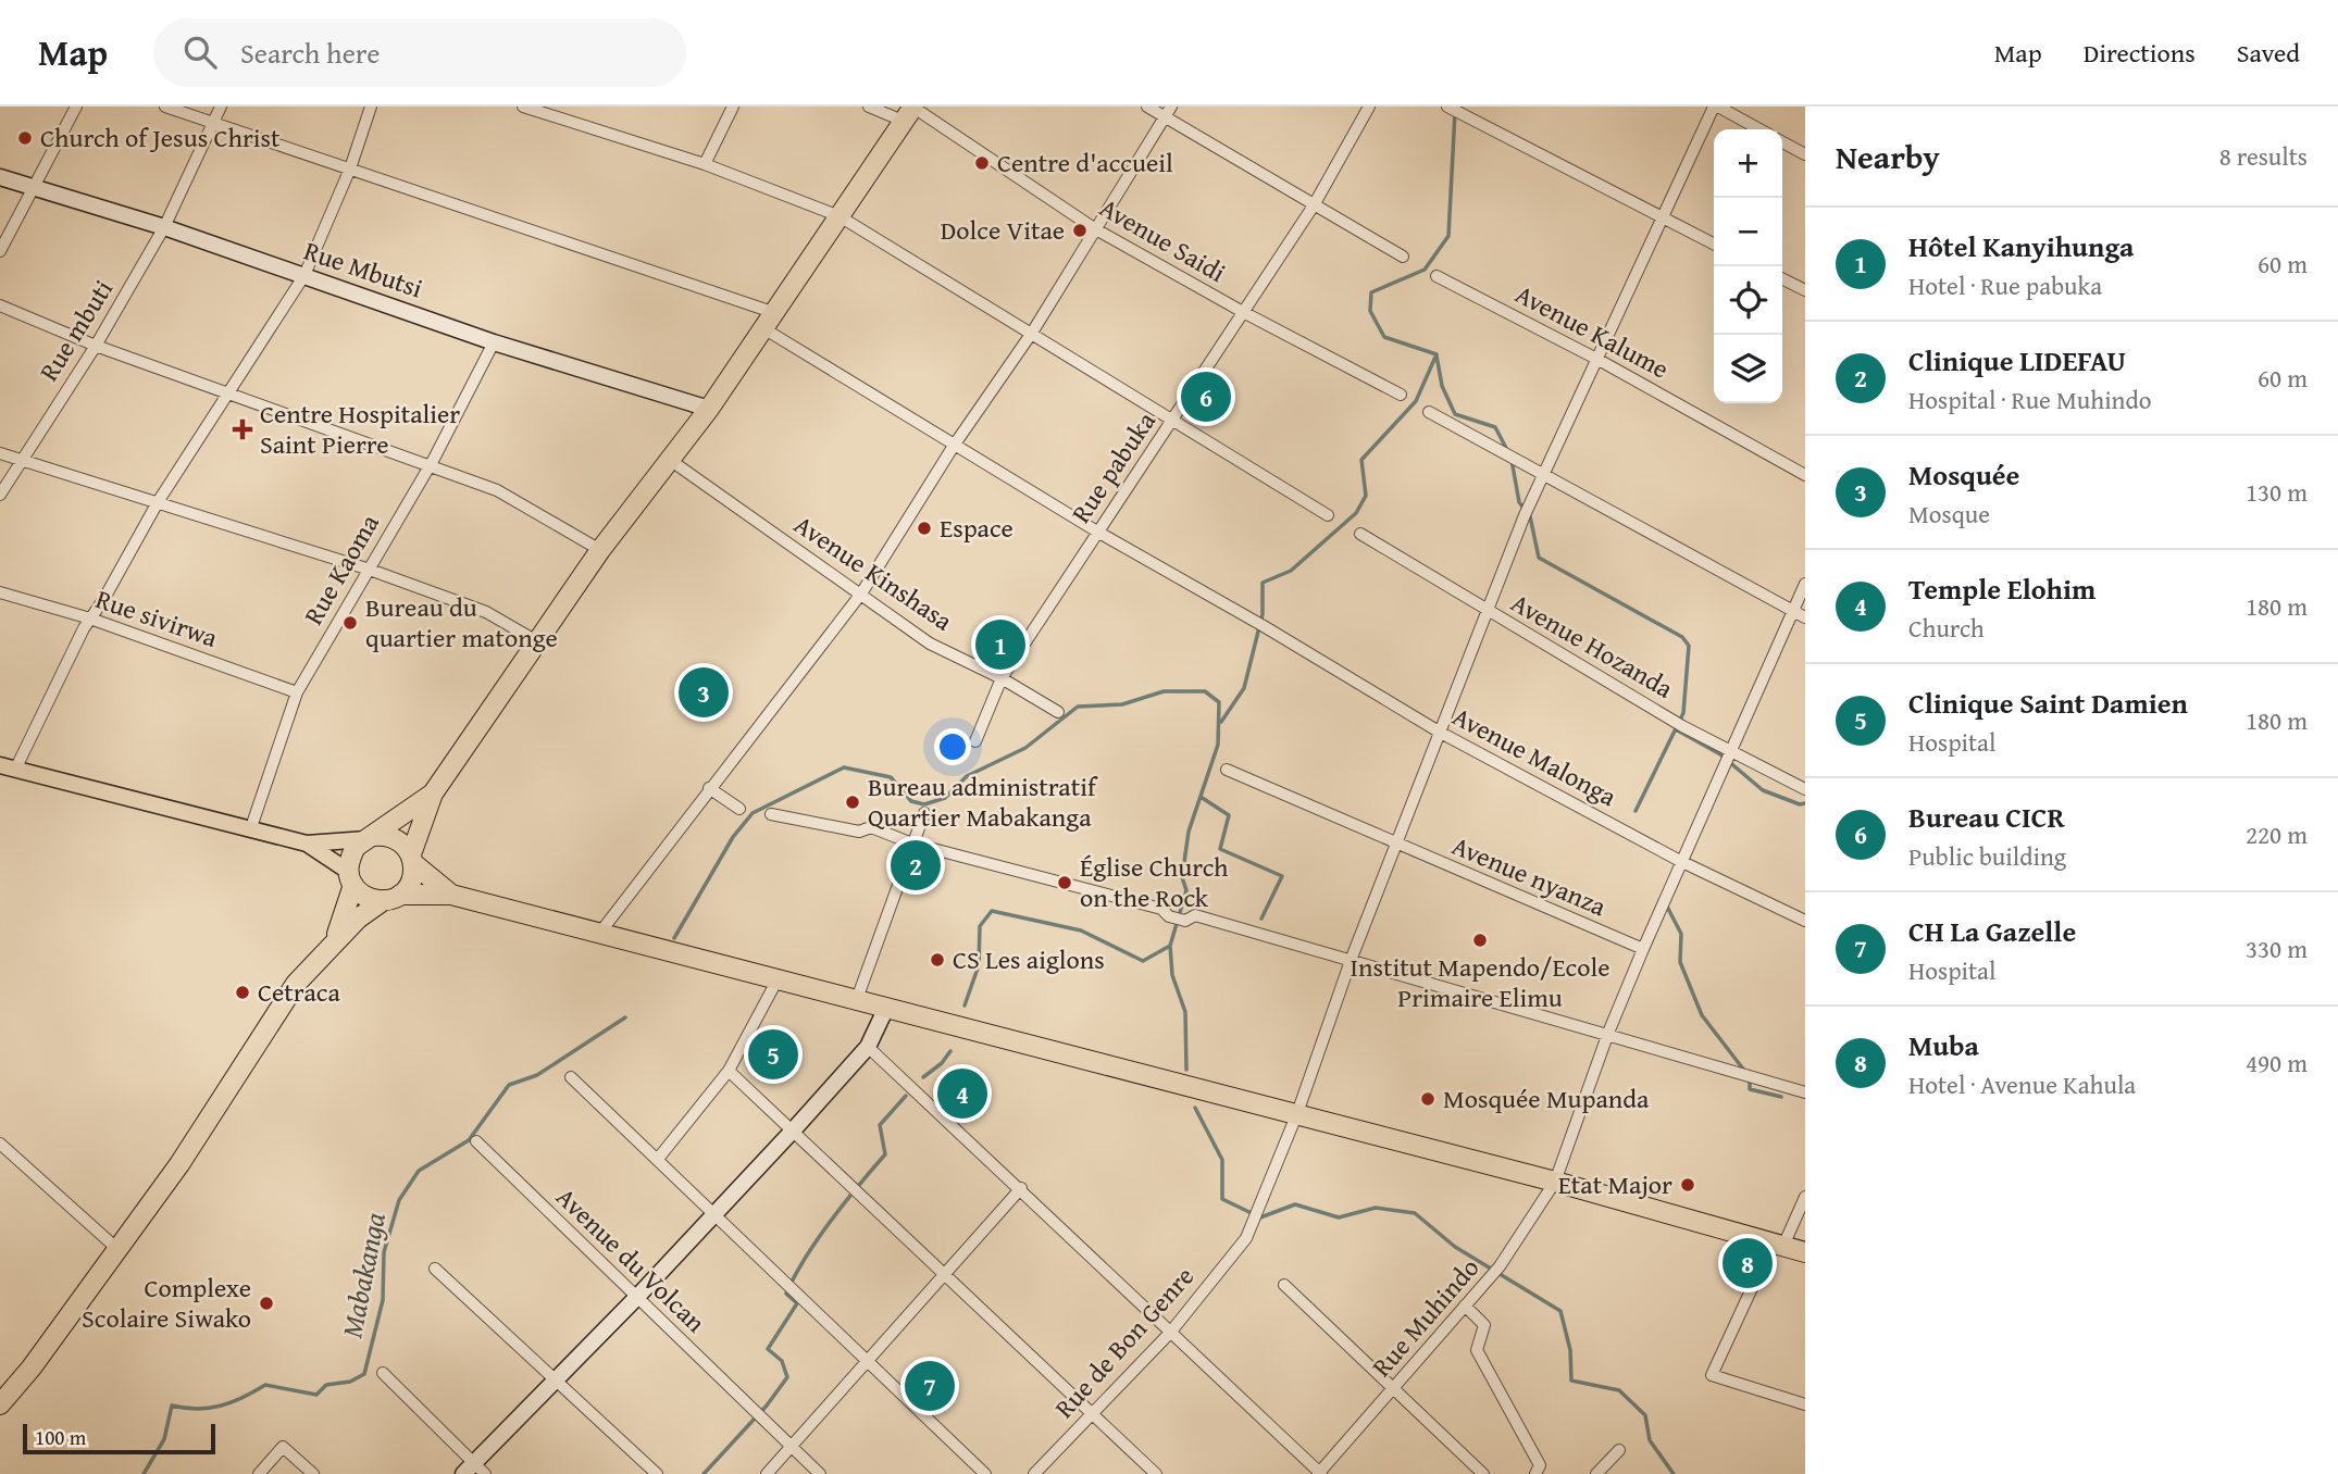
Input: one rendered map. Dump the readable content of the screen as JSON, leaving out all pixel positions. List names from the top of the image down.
{
  "streets": {
    "street": [
      "Avenue Saidi",
      "Rue Mbutsi",
      "Rue mbuti",
      "Avenue Kalume",
      "Rue pabuka",
      "Rue Kaoma",
      "Avenue Kinshasa",
      "Rue sivirwa",
      "Avenue Hozanda",
      "Avenue Malonga",
      "Avenue nyanza",
      "Avenue du Volcan",
      "Rue Muhindo",
      "Rue de Bon Genre"
    ]
  },
  "crossings": [
    ["Avenue Saidi", "Rue pabuka"],
    ["Rue Mbutsi", "Rue mbuti"],
    ["Rue Mbutsi", "Rue Kaoma"],
    ["Rue mbuti", "Avenue Malonga"],
    ["Avenue Kalume", "Rue de Bon Genre"],
    ["Rue pabuka", "Avenue Kinshasa"],
    ["Rue pabuka", "Avenue Malonga"],
    ["Rue Kaoma", "Rue sivirwa"],
    ["Avenue Hozanda", "Rue Muhindo"],
    ["Avenue Hozanda", "Rue de Bon Genre"],
    ["Avenue Malonga", "Rue Muhindo"],
    ["Avenue Malonga", "Rue de Bon Genre"],
    ["Avenue nyanza", "Rue Muhindo"],
    ["Avenue nyanza", "Rue de Bon Genre"]
  ],
  "water": ["Mabakanga"],
  "places": {
    "other": [
      "Church of Jesus Christ",
      "Centre d'accueil",
      "Dolce Vitae",
      "Espace",
      "Bureau du quartier matonge",
      "Bureau administratif Quartier Mabakanga",
      "Église Church on the Rock",
      "Institut Mapendo/Ecole Primaire Elimu",
      "CS Les aiglons",
      "Cetraca",
      "Mosquée Mupanda",
      "Etat Major",
      "Complexe Scolaire Siwako"
    ],
    "health": ["Centre Hospitalier Saint Pierre"]
  },
  "scale_bar": "100 m",
  "page": {
    "header": "Map",
    "search": "Search here",
    "nav": ["Map", "Directions", "Saved"],
    "heading": ["Nearby", "8 results"],
    "map_buttons": ["+", "−"],
    "list": [
      {
        "mark": "1",
        "name": "Hôtel Kanyihunga",
        "note": "Hotel · Rue pabuka",
        "value": "60 m"
      },
      {
        "mark": "2",
        "name": "Clinique LIDEFAU",
        "note": "Hospital · Rue Muhindo",
        "value": "60 m"
      },
      {
        "mark": "3",
        "name": "Mosquée",
        "note": "Mosque",
        "value": "130 m"
      },
      {
        "mark": "4",
        "name": "Temple Elohim",
        "note": "Church",
        "value": "180 m"
      },
      {
        "mark": "5",
        "name": "Clinique Saint Damien",
        "note": "Hospital",
        "value": "180 m"
      },
      {
        "mark": "6",
        "name": "Bureau CICR",
        "note": "Public building",
        "value": "220 m"
      },
      {
        "mark": "7",
        "name": "CH La Gazelle",
        "note": "Hospital",
        "value": "330 m"
      },
      {
        "mark": "8",
        "name": "Muba",
        "note": "Hotel · Avenue Kahula",
        "value": "490 m"
      }
    ],
    "pins": [
      "6",
      "1",
      "3",
      "2",
      "5",
      "4",
      "8",
      "7"
    ],
    "scale": "100 m"
  }
}
